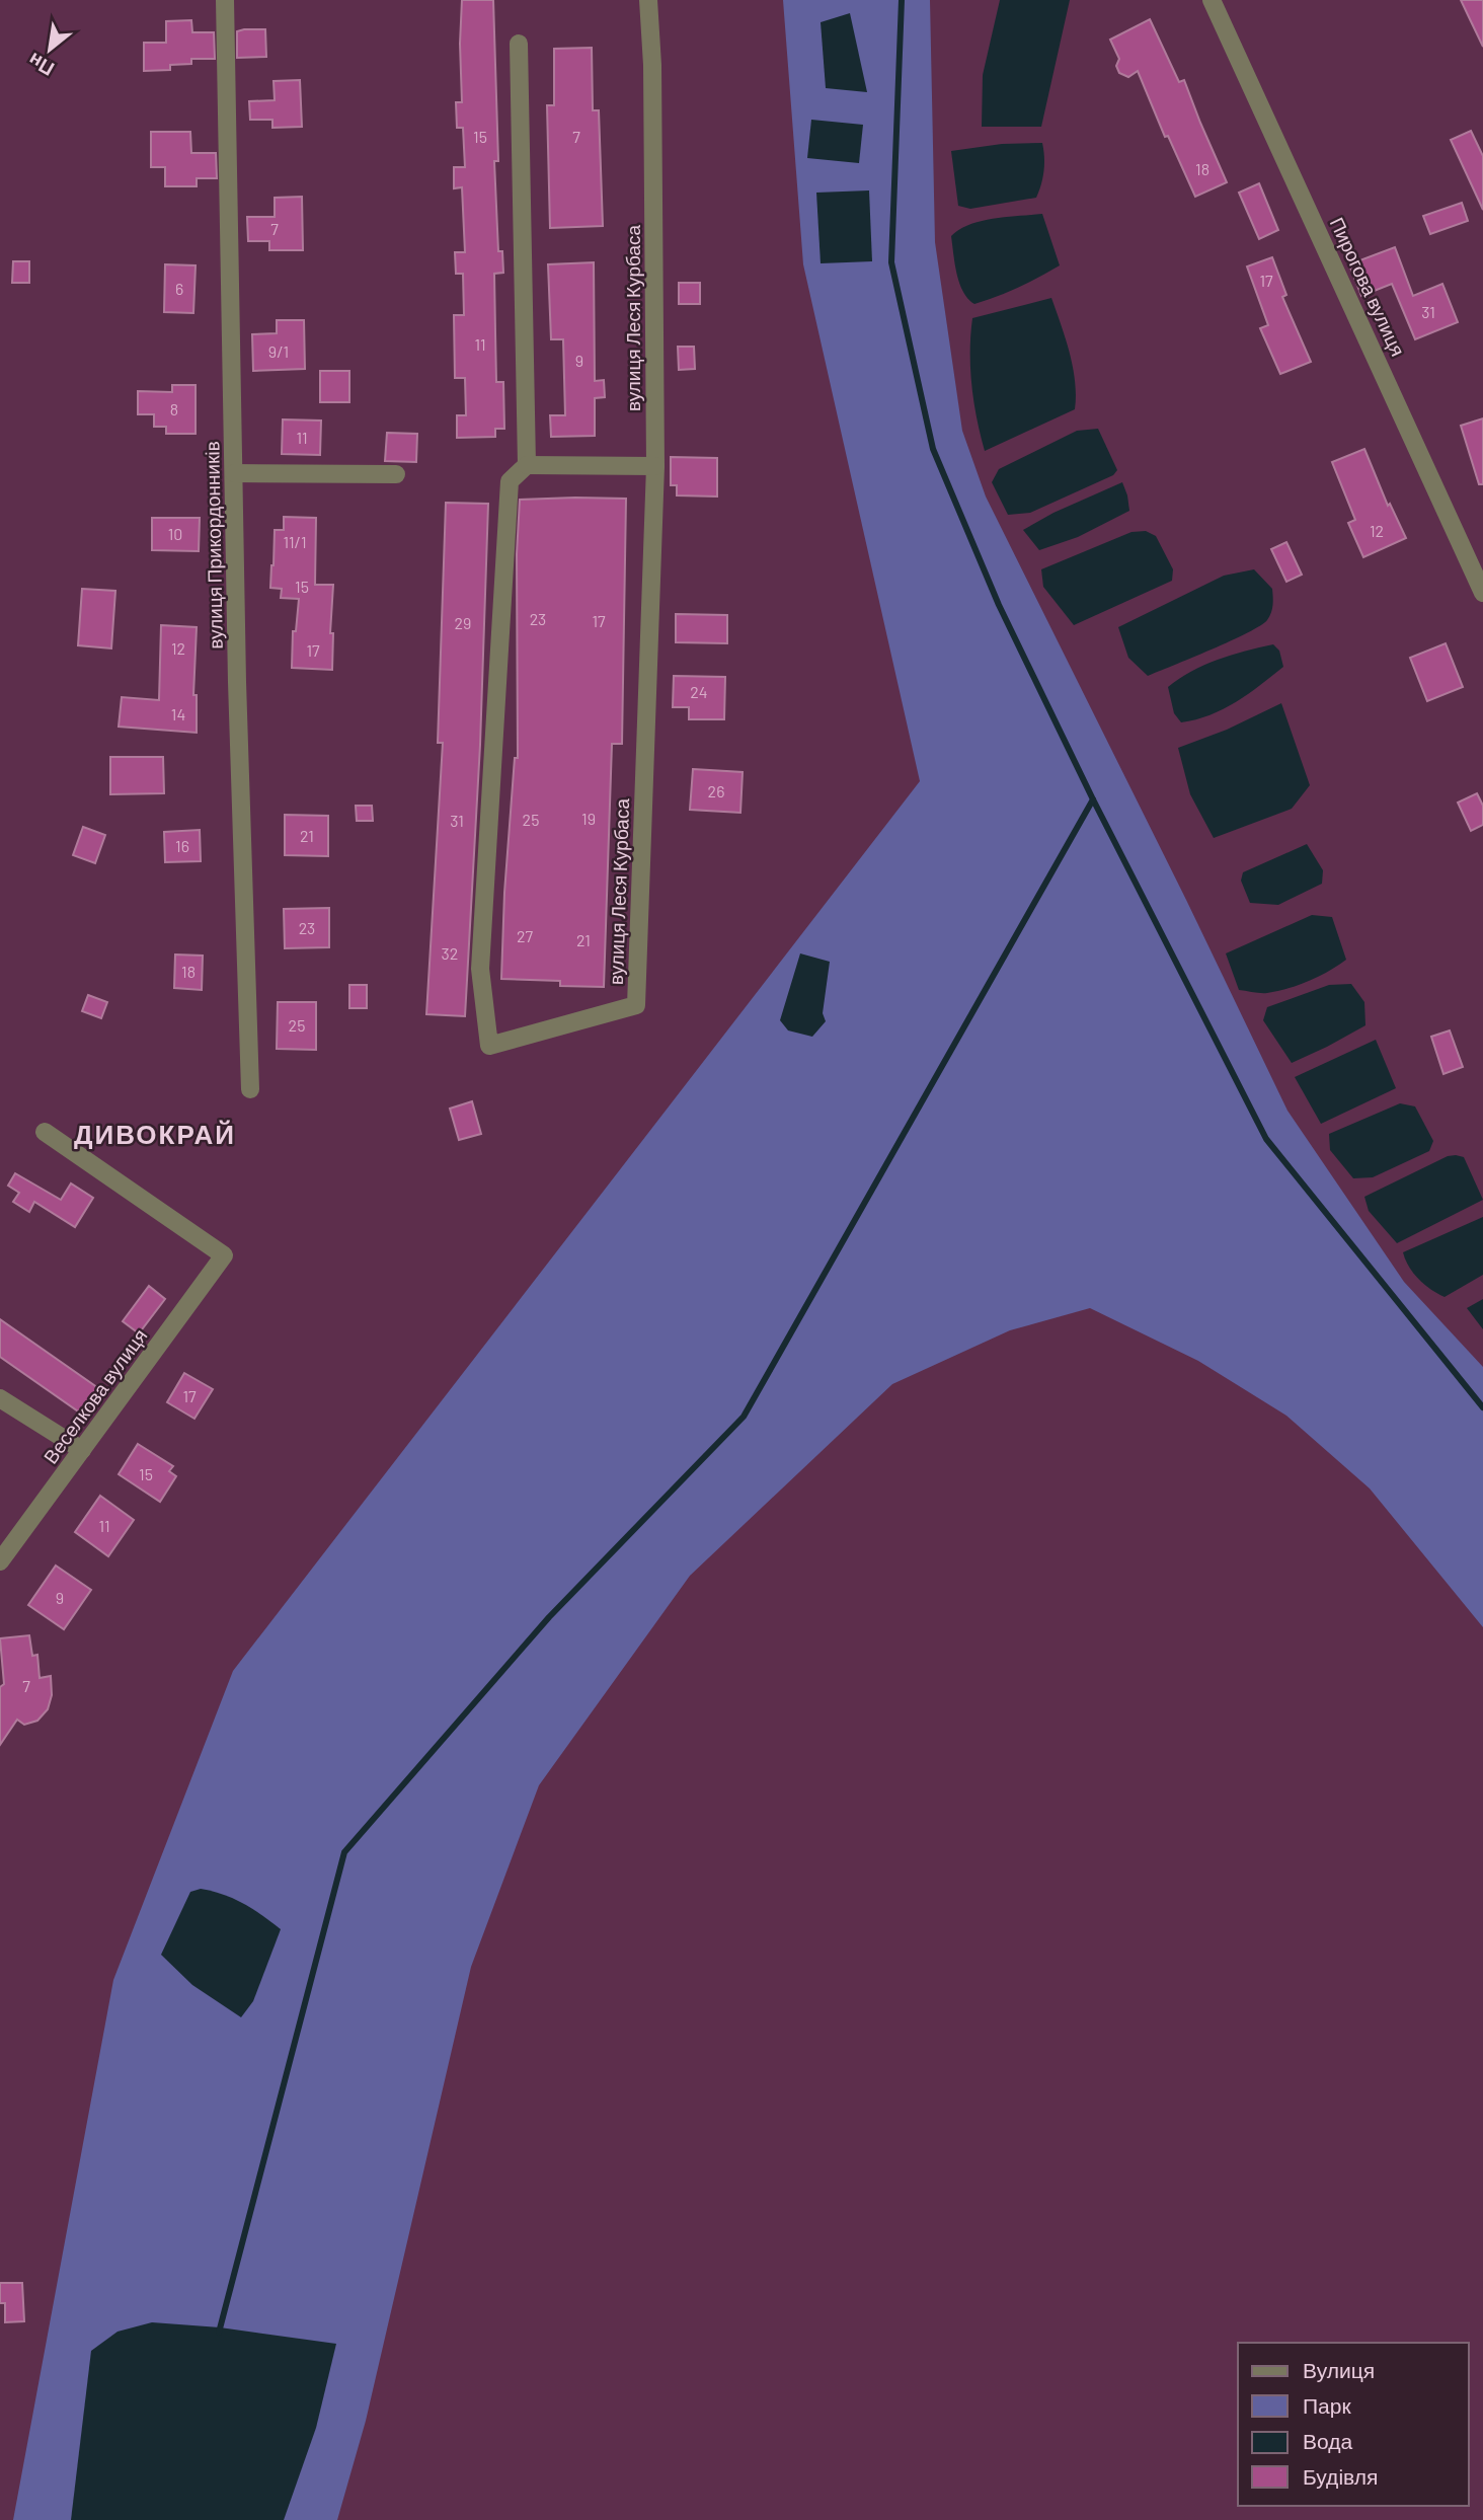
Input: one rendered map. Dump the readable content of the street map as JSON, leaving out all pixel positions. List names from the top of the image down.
{
  "streets": {
    "street": [
      "Пирогова вулиця",
      "вулиця Леся Курбаса",
      "вулиця Прикордонників",
      "Веселкова вулиця"
    ]
  },
  "districts": ["ДИВОКРАЙ"],
  "house_numbers": [
    "15",
    "7",
    "18",
    "7",
    "17",
    "6",
    "31",
    "11",
    "9/1",
    "9",
    "8",
    "11",
    "12",
    "10",
    "11/1",
    "15",
    "23",
    "17",
    "29",
    "12",
    "17",
    "24",
    "14",
    "26",
    "19",
    "25",
    "31",
    "21",
    "16",
    "23",
    "27",
    "21",
    "32",
    "18",
    "25",
    "17",
    "15",
    "11",
    "9",
    "7"
  ],
  "legend": [
    "Вулиця",
    "Парк",
    "Вода",
    "Будівля"
  ],
  "north": "bottom left"
}
